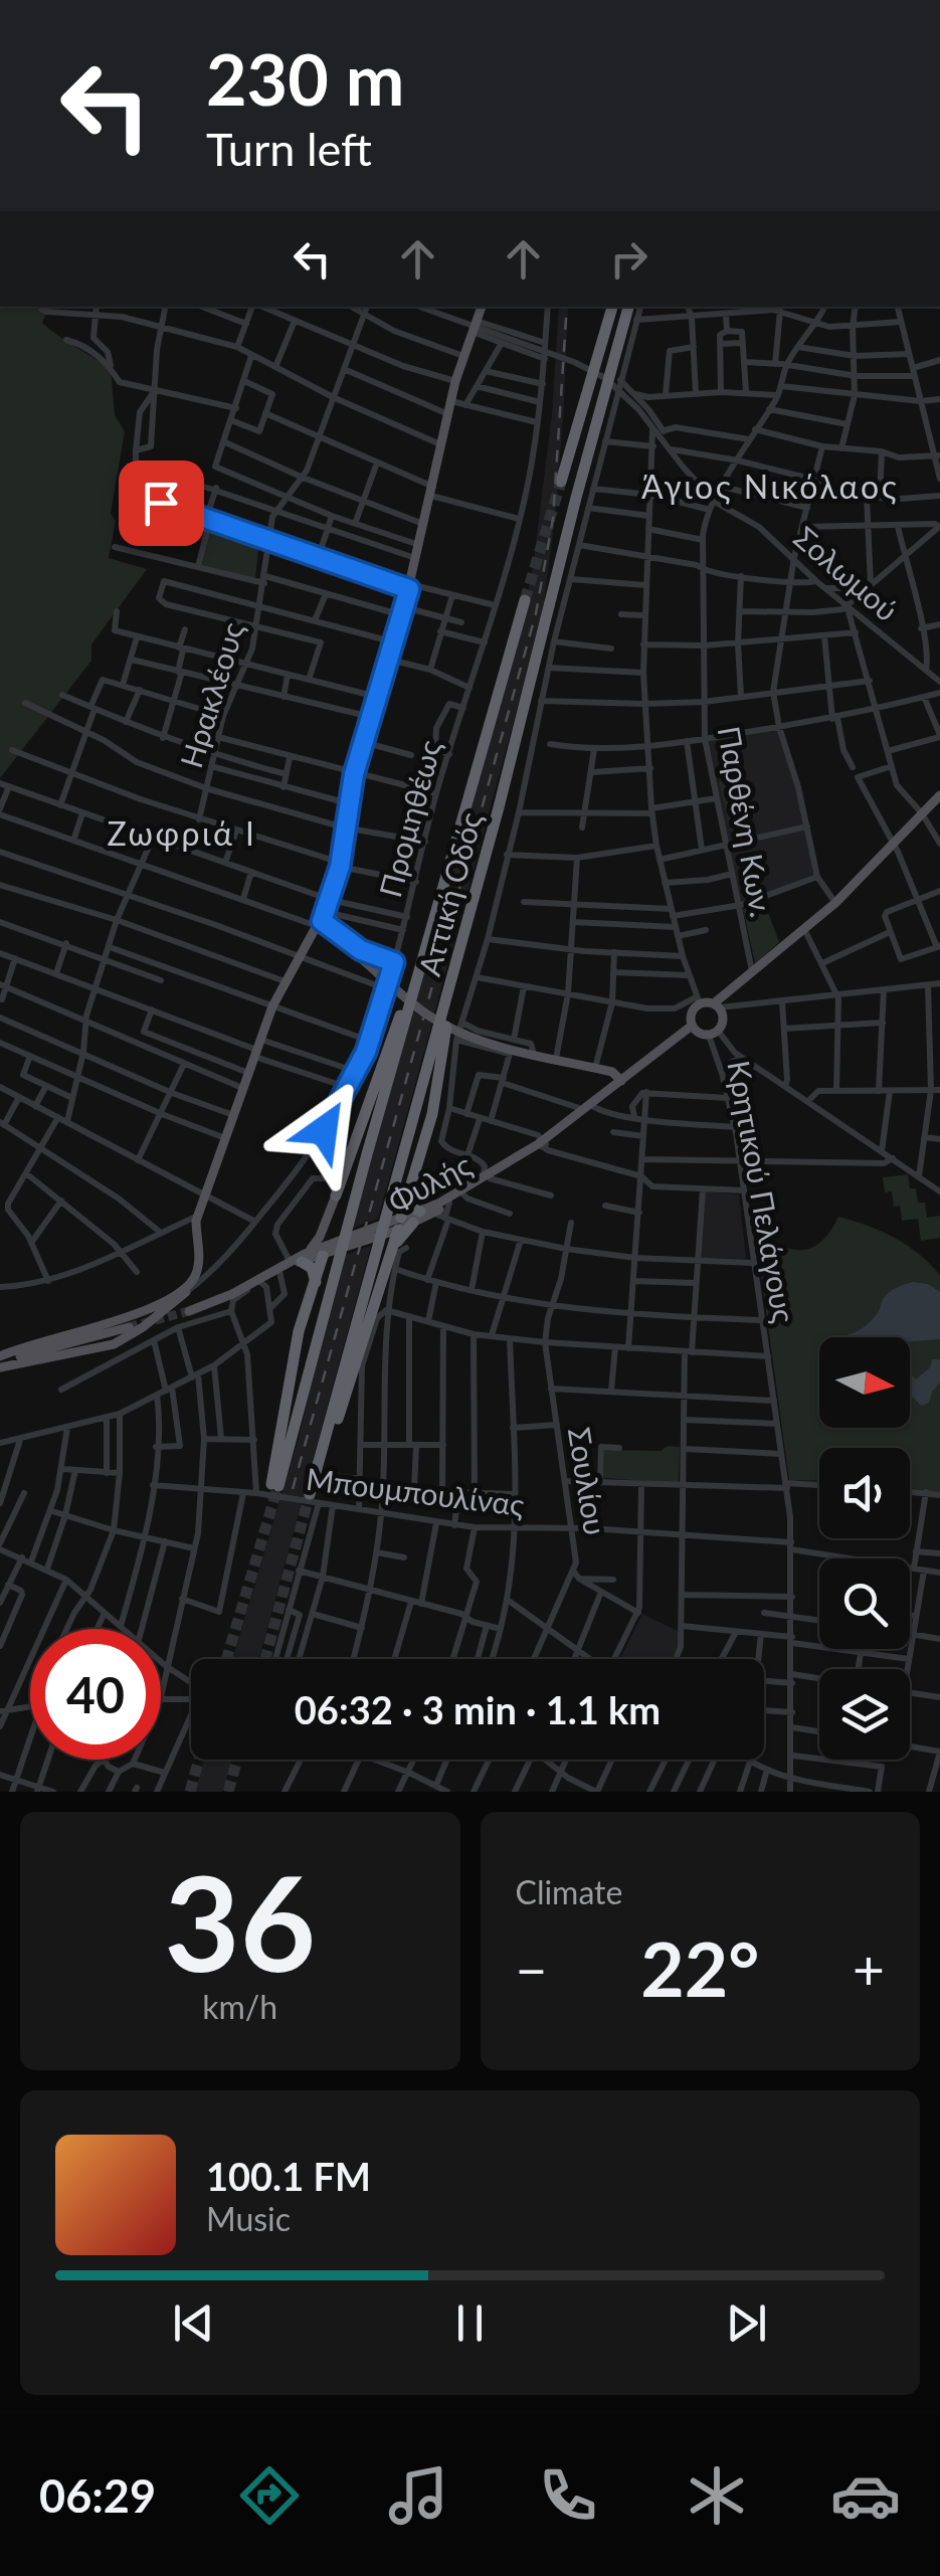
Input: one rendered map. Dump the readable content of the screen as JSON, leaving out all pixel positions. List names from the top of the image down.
{
  "streets": {
    "highway": ["Αττική Οδός"],
    "main road": ["Φυλής"],
    "street": [
      "Σολωμού",
      "Ηρακλέους",
      "Προμηθέως",
      "Παρθένη Κων.",
      "Κρητικού Πελάγους",
      "Σουλίου",
      "Μπουμπουλίνας"
    ]
  },
  "crossings": [
    ["Σολωμού", "Παρθένη Κων."],
    ["Αττική Οδός", "Μπουμπουλίνας"],
    ["Φυλής", "Κρητικού Πελάγους"],
    ["Κρητικού Πελάγους", "Μπουμπουλίνας"],
    ["Σουλίου", "Μπουμπουλίνας"]
  ],
  "districts": ["Άγιος Νικόλαος", "Ζωφριά Ι"],
  "north": "right",
  "page": {
    "turn": ["230 m", "Turn left"],
    "limit": "40",
    "trip": "06:32 · 3 min · 1.1 km",
    "tile": [
      ["36", "km/h"],
      "Climate"
    ],
    "heat": ["−", "22°", "+"],
    "song": ["100.1 FM", "Music"],
    "tabs": "06:29"
  }
}
